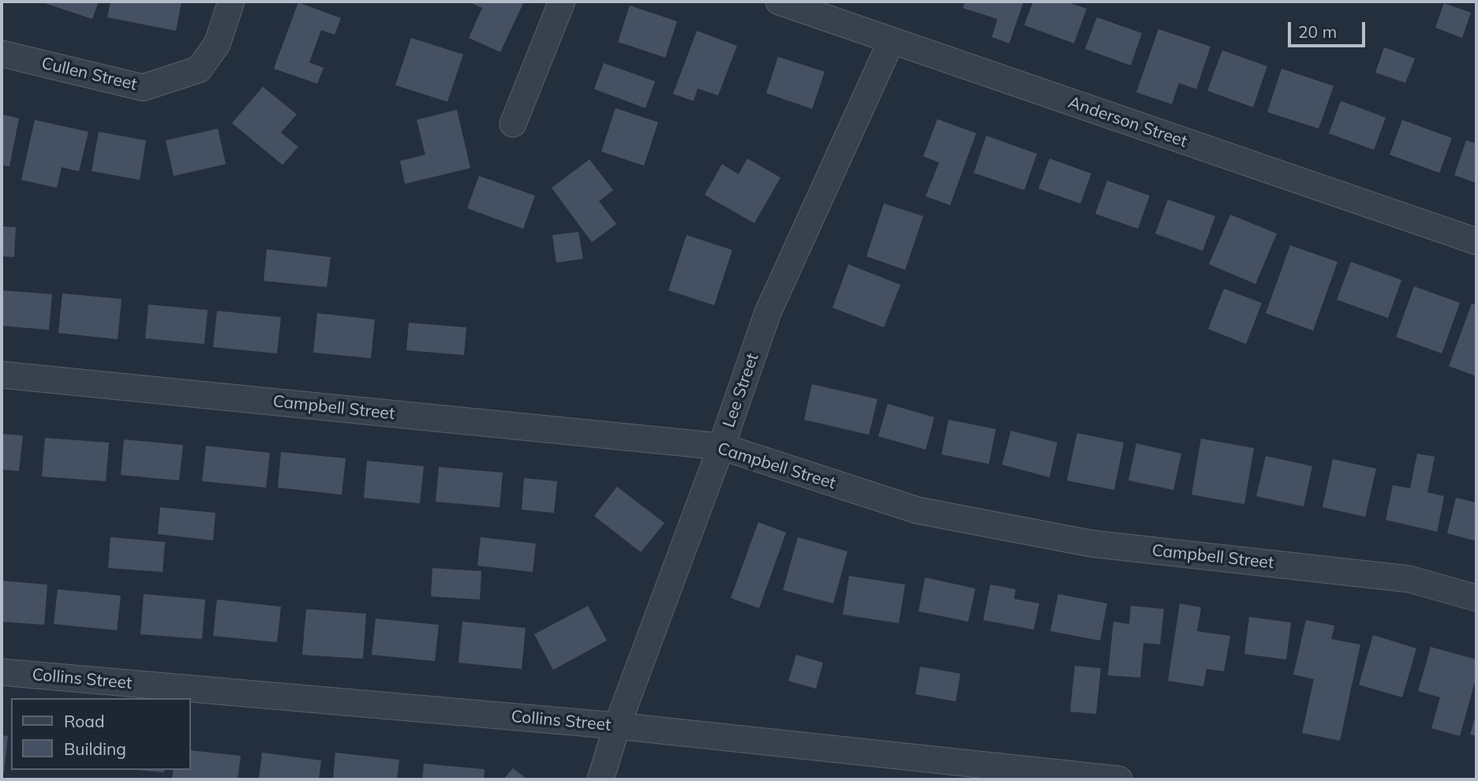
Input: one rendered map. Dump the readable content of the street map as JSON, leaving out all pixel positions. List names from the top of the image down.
{
  "streets": {
    "street": [
      "Cullen Street",
      "Anderson Street",
      "Lee Street",
      "Campbell Street",
      "Collins Street"
    ]
  },
  "crossings": [
    ["Anderson Street", "Lee Street"],
    ["Lee Street", "Campbell Street"],
    ["Lee Street", "Collins Street"]
  ],
  "legend": ["Road", "Building"],
  "scale_bar": "20 m"
}
